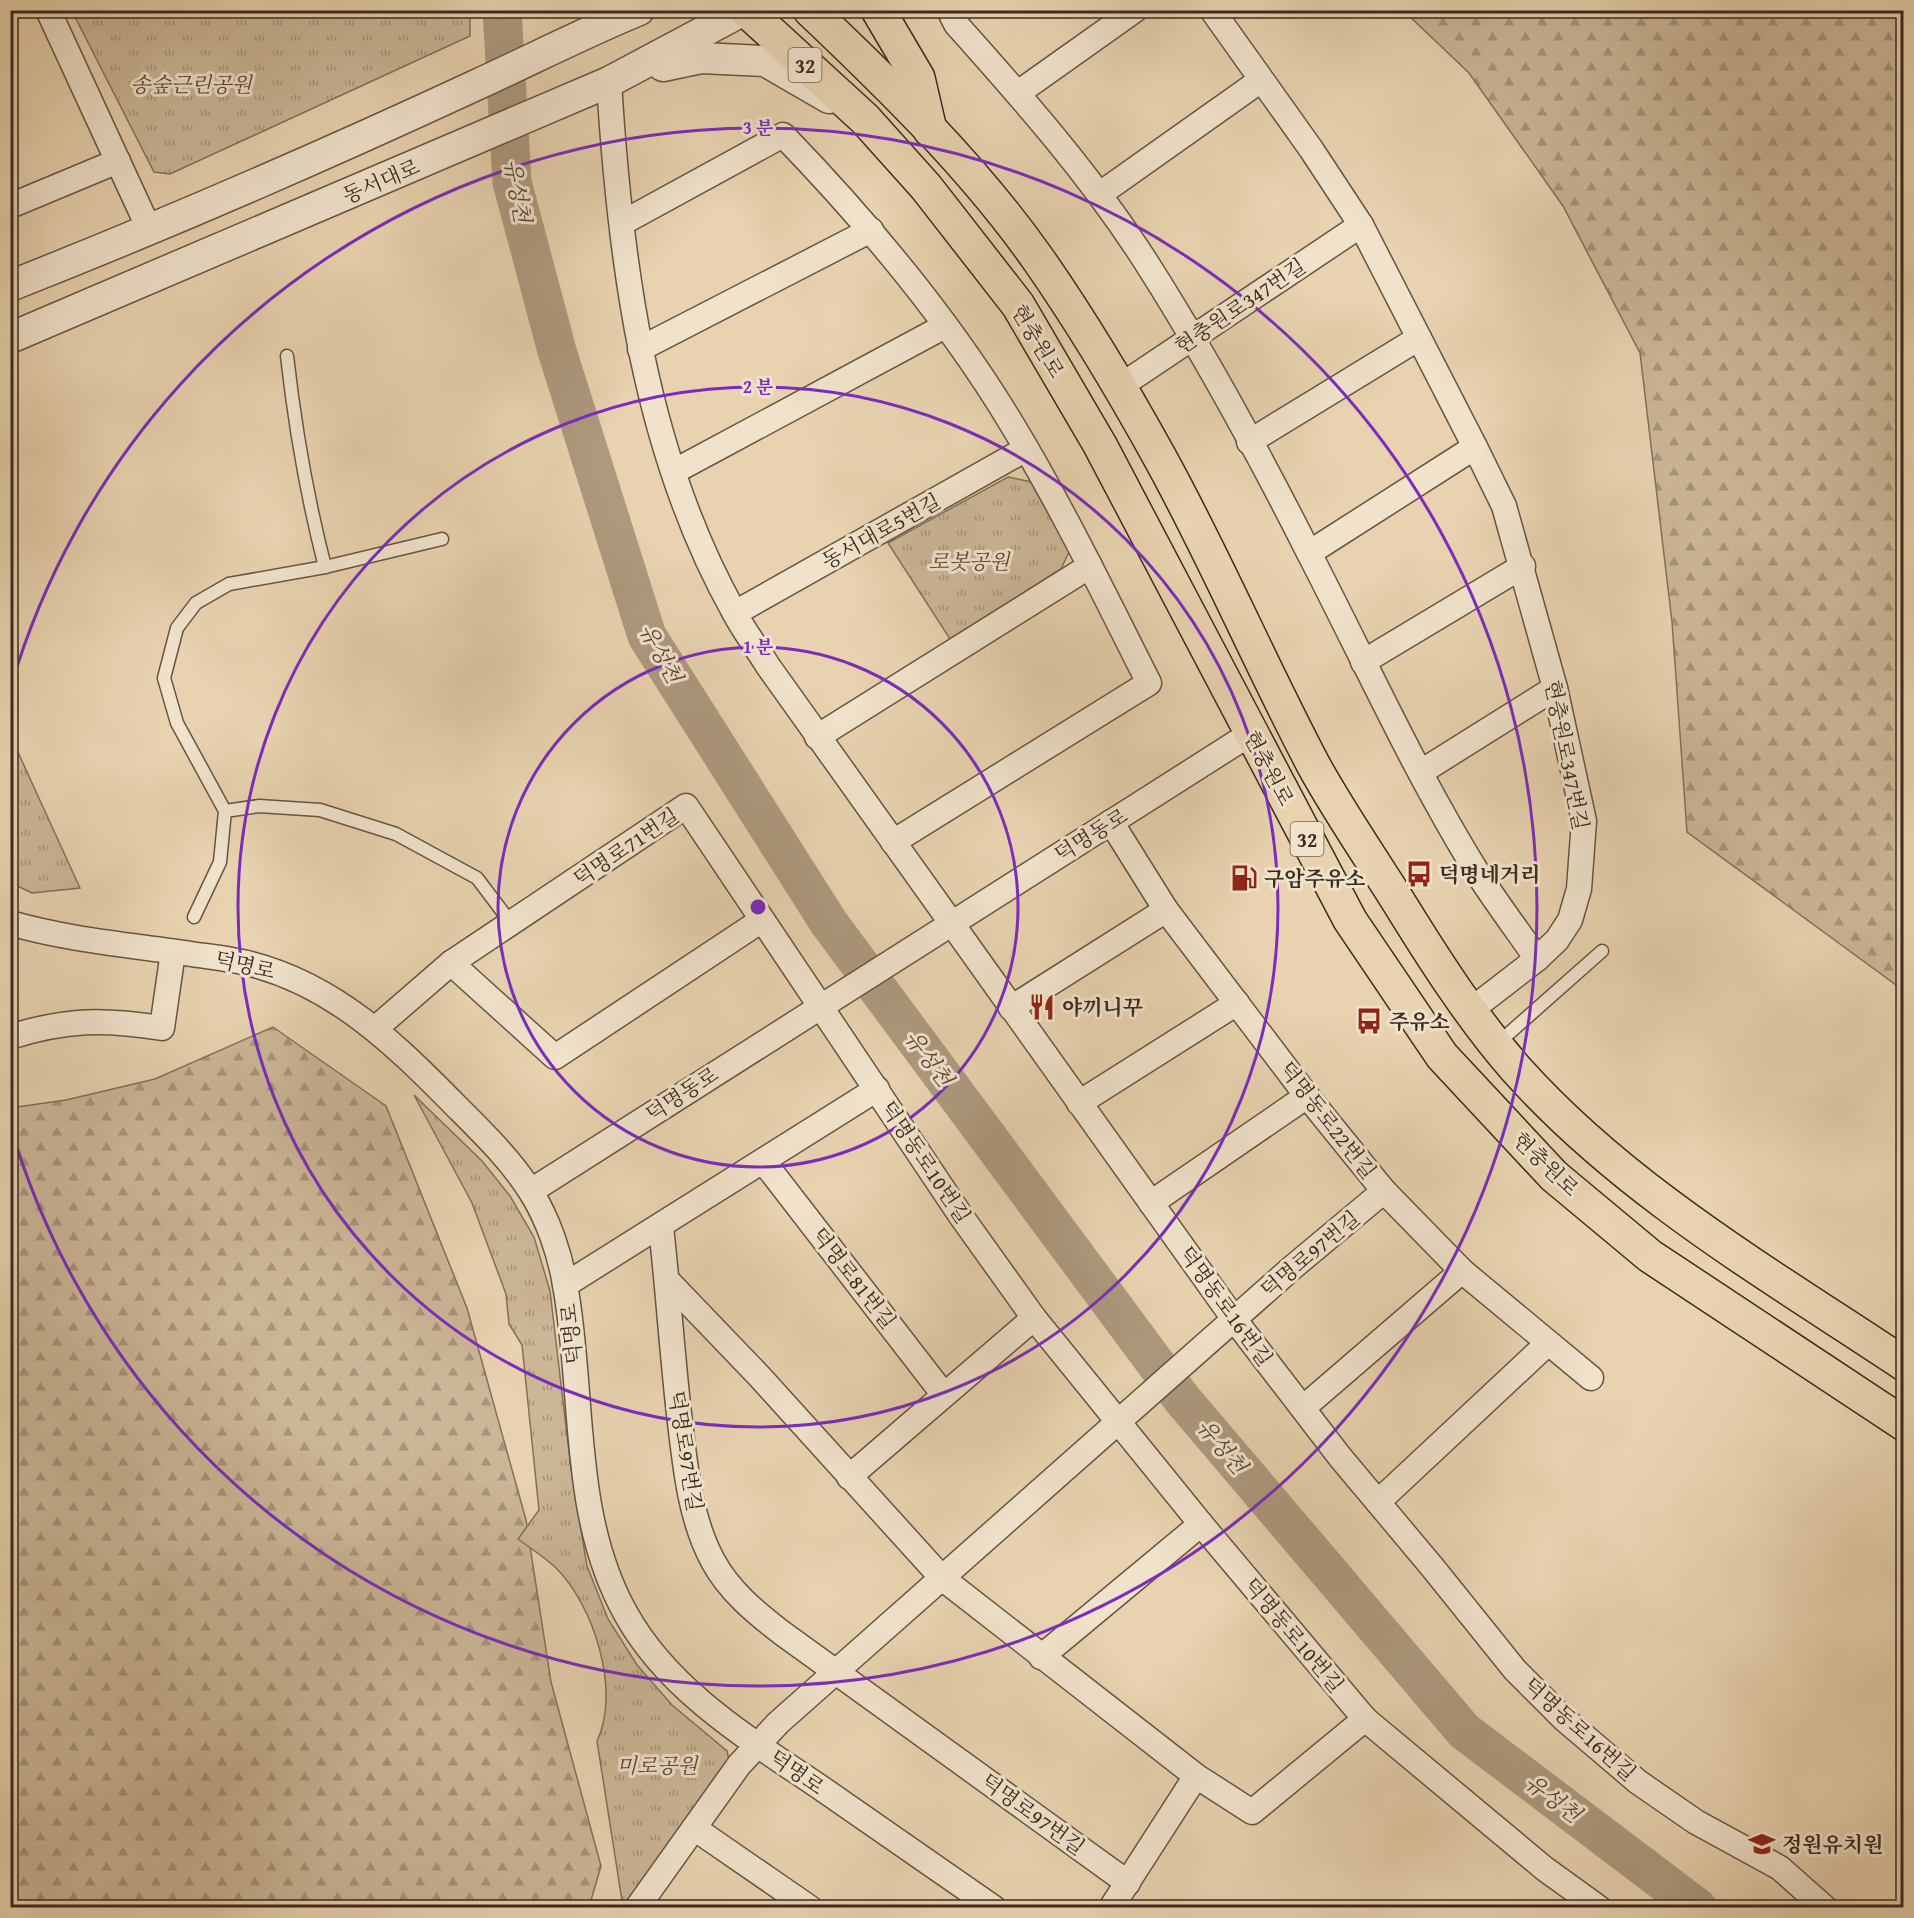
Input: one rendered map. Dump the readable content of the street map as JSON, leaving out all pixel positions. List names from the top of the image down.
{
  "streets": {
    "main road": ["32", "현충원로"],
    "street": [
      "동서대로",
      "현충원로347번길",
      "동서대로5번길",
      "덕명동로",
      "덕명로71번길",
      "덕명로",
      "덕명동로22번길",
      "덕명동로10번길",
      "덕명로97번길",
      "덕명로81번길",
      "덕명동로16번길"
    ]
  },
  "crossings": [
    ["동서대로", "현충원로"],
    ["현충원로347번길", "현충원로"],
    ["현충원로", "덕명동로"],
    ["덕명동로", "덕명로71번길"],
    ["덕명동로", "덕명로"],
    ["덕명동로", "덕명동로22번길"],
    ["덕명동로", "덕명동로10번길"],
    ["덕명동로", "덕명동로16번길"],
    ["덕명로71번길", "덕명로"],
    ["덕명로71번길", "덕명동로10번길"],
    ["덕명동로22번길", "덕명로97번길"],
    ["덕명동로10번길", "덕명로97번길"],
    ["덕명로97번길", "덕명동로16번길"]
  ],
  "water": ["유성천"],
  "parks": ["송숲근린공원", "로봇공원", "미로공원"],
  "places": {
    "bus stop": ["덕명네거리", "주유소"],
    "fuel station": ["구암주유소"],
    "restaurant": ["야끼니꾸"],
    "school or university": ["정원유치원"]
  },
  "rings": ["3 분", "2 분", "1 분"]
}
